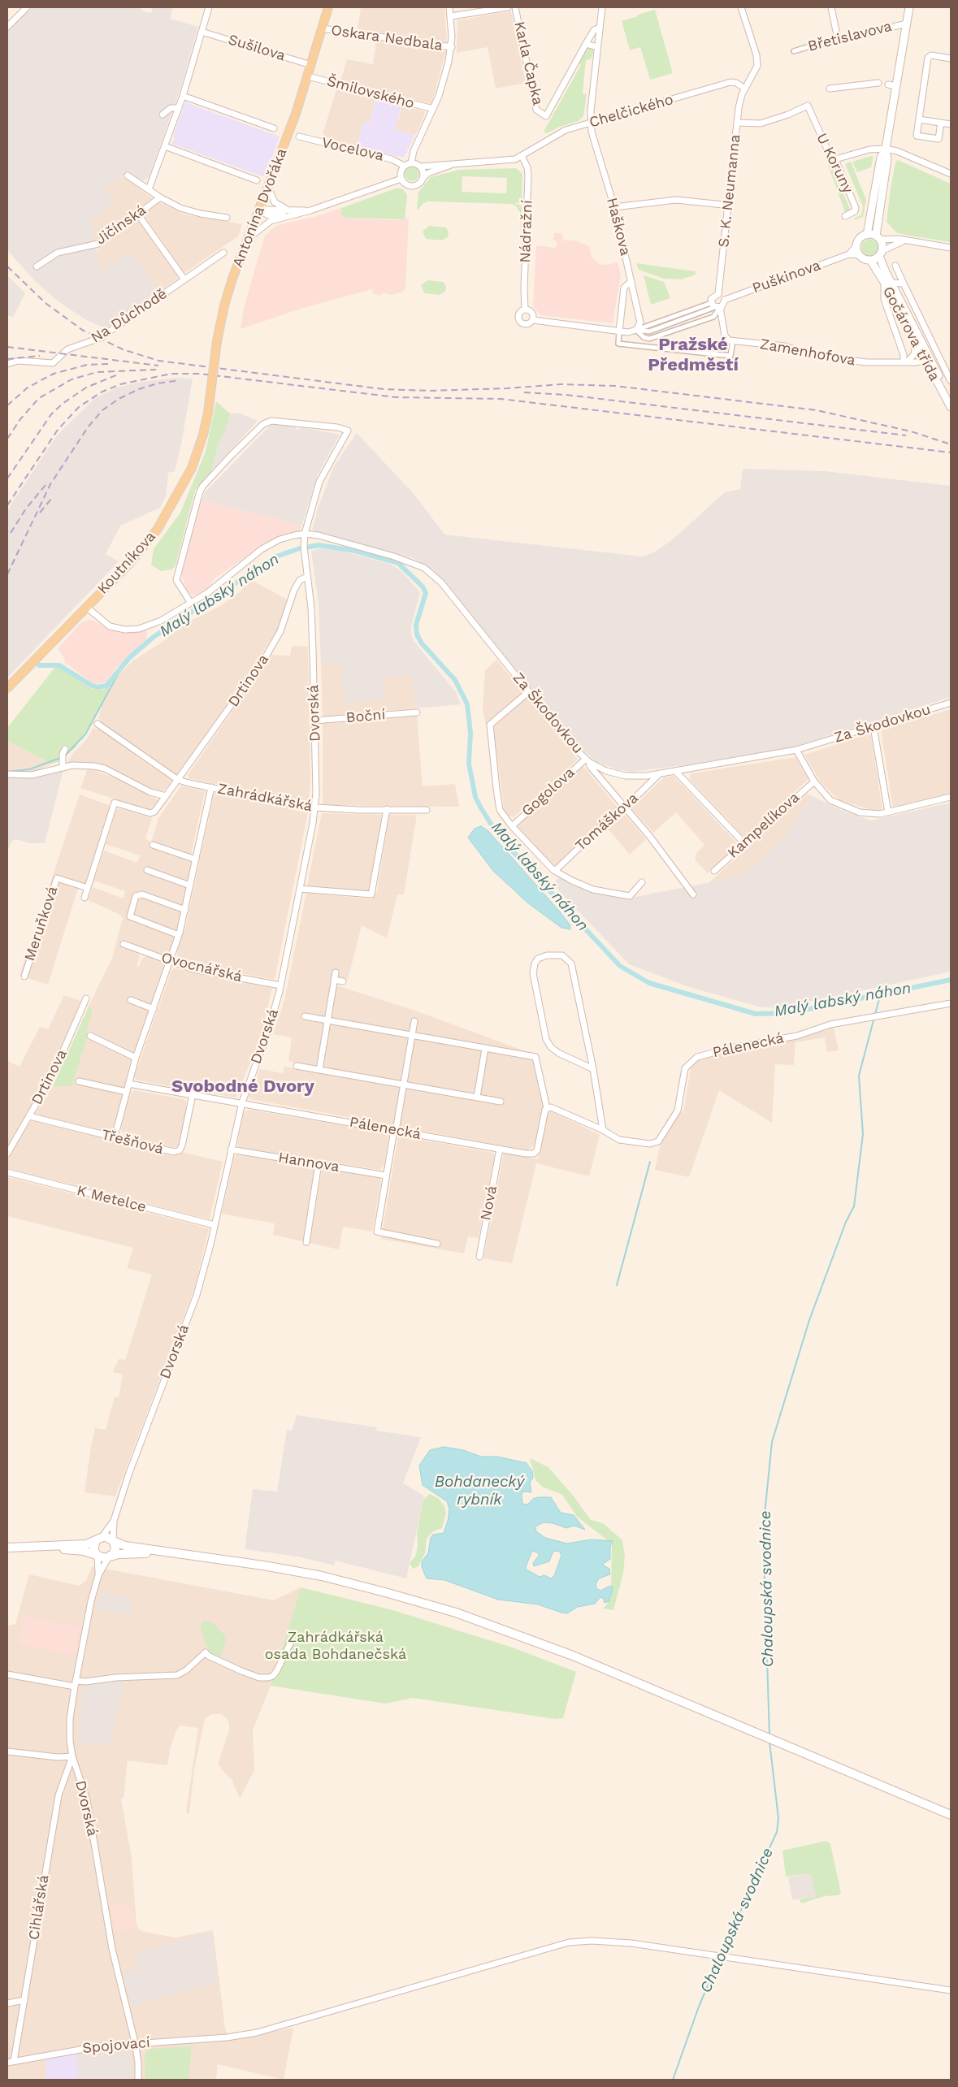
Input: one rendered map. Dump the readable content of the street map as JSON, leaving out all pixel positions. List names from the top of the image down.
{
  "streets": {
    "main road": ["Antonína Dvořáka", "Koutníkova", "Dvorská"],
    "street": [
      "Břetislavova",
      "Oskara Nedbala",
      "Sušilova",
      "Karla Čapka",
      "Šmilovského",
      "Chelčického",
      "Vocelova",
      "U Koruny",
      "S. K. Neumanna",
      "Jičínská",
      "Haškova",
      "Nádražní",
      "Puškinova",
      "Na Důchodě",
      "Gočárova třída",
      "Zamenhofova",
      "Drtinova",
      "Za Škodovkou",
      "Boční",
      "Gogolova",
      "Zahrádkářská",
      "Tomáškova",
      "Kampelíkova",
      "Meruňková",
      "Ovocnářská",
      "Pálenecká",
      "Třešňová",
      "Hannova",
      "K Metelce",
      "Nová",
      "Cihlářská",
      "Spojovací"
    ]
  },
  "crossings": [
    ["Oskara Nedbala", "Antonína Dvořáka"],
    ["Sušilova", "Antonína Dvořáka"],
    ["Šmilovského", "Antonína Dvořáka"],
    ["Chelčického", "S. K. Neumanna"],
    ["Chelčického", "Haškova"],
    ["Chelčického", "Nádražní"],
    ["U Koruny", "S. K. Neumanna"],
    ["Antonína Dvořáka", "Koutníkova"],
    ["Puškinova", "Gočárova třída"],
    ["Gočárova třída", "Zamenhofova"],
    ["Koutníkova", "Za Škodovkou"],
    ["Drtinova", "Dvorská"],
    ["Drtinova", "Zahrádkářská"],
    ["Drtinova", "Třešňová"],
    ["Dvorská", "Za Škodovkou"],
    ["Dvorská", "Boční"],
    ["Dvorská", "Zahrádkářská"],
    ["Dvorská", "Ovocnářská"],
    ["Dvorská", "Pálenecká"],
    ["Dvorská", "Hannova"],
    ["Dvorská", "K Metelce"],
    ["Dvorská", "Cihlářská"],
    ["Dvorská", "Spojovací"],
    ["Za Škodovkou", "Gogolova"],
    ["Za Škodovkou", "Tomáškova"],
    ["Pálenecká", "Třešňová"],
    ["Pálenecká", "Nová"],
    ["Cihlářská", "Spojovací"]
  ],
  "districts": ["Pražské Předměstí", "Svobodné Dvory"],
  "water": ["Malý labský náhon", "Bohdanecký rybník", "Chaloupská svodnice"],
  "parks": ["Zahrádkářská osada Bohdanečská"]
}
